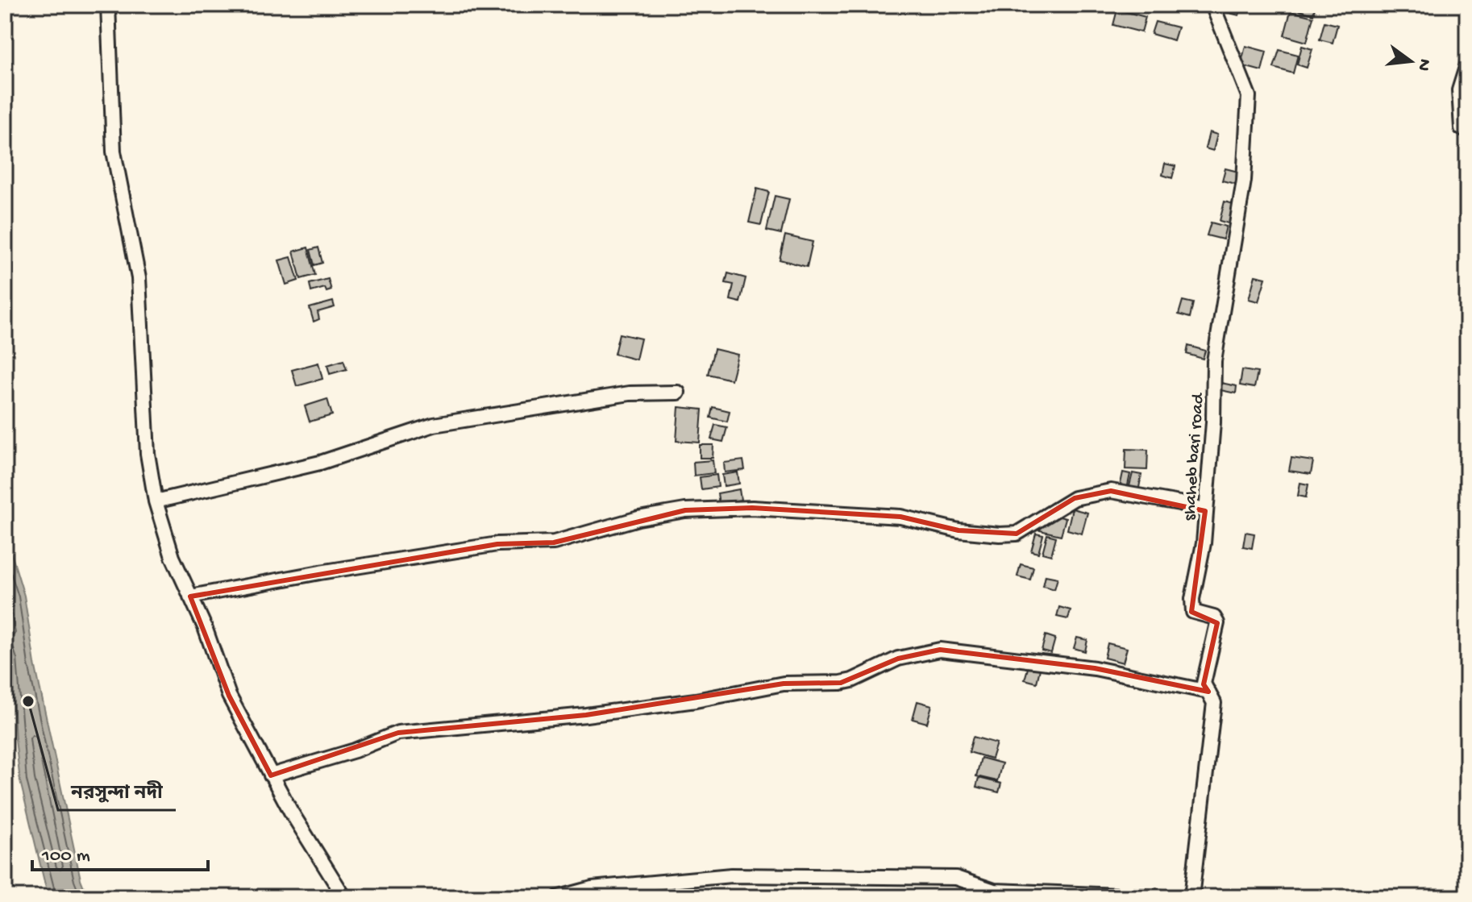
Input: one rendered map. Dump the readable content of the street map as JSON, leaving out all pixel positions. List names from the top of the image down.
{
  "streets": {
    "street": ["shaheb bari road"]
  },
  "places": ["নরসুন্দা নদী"],
  "scale_bar": "100 m",
  "north": "right"
}
